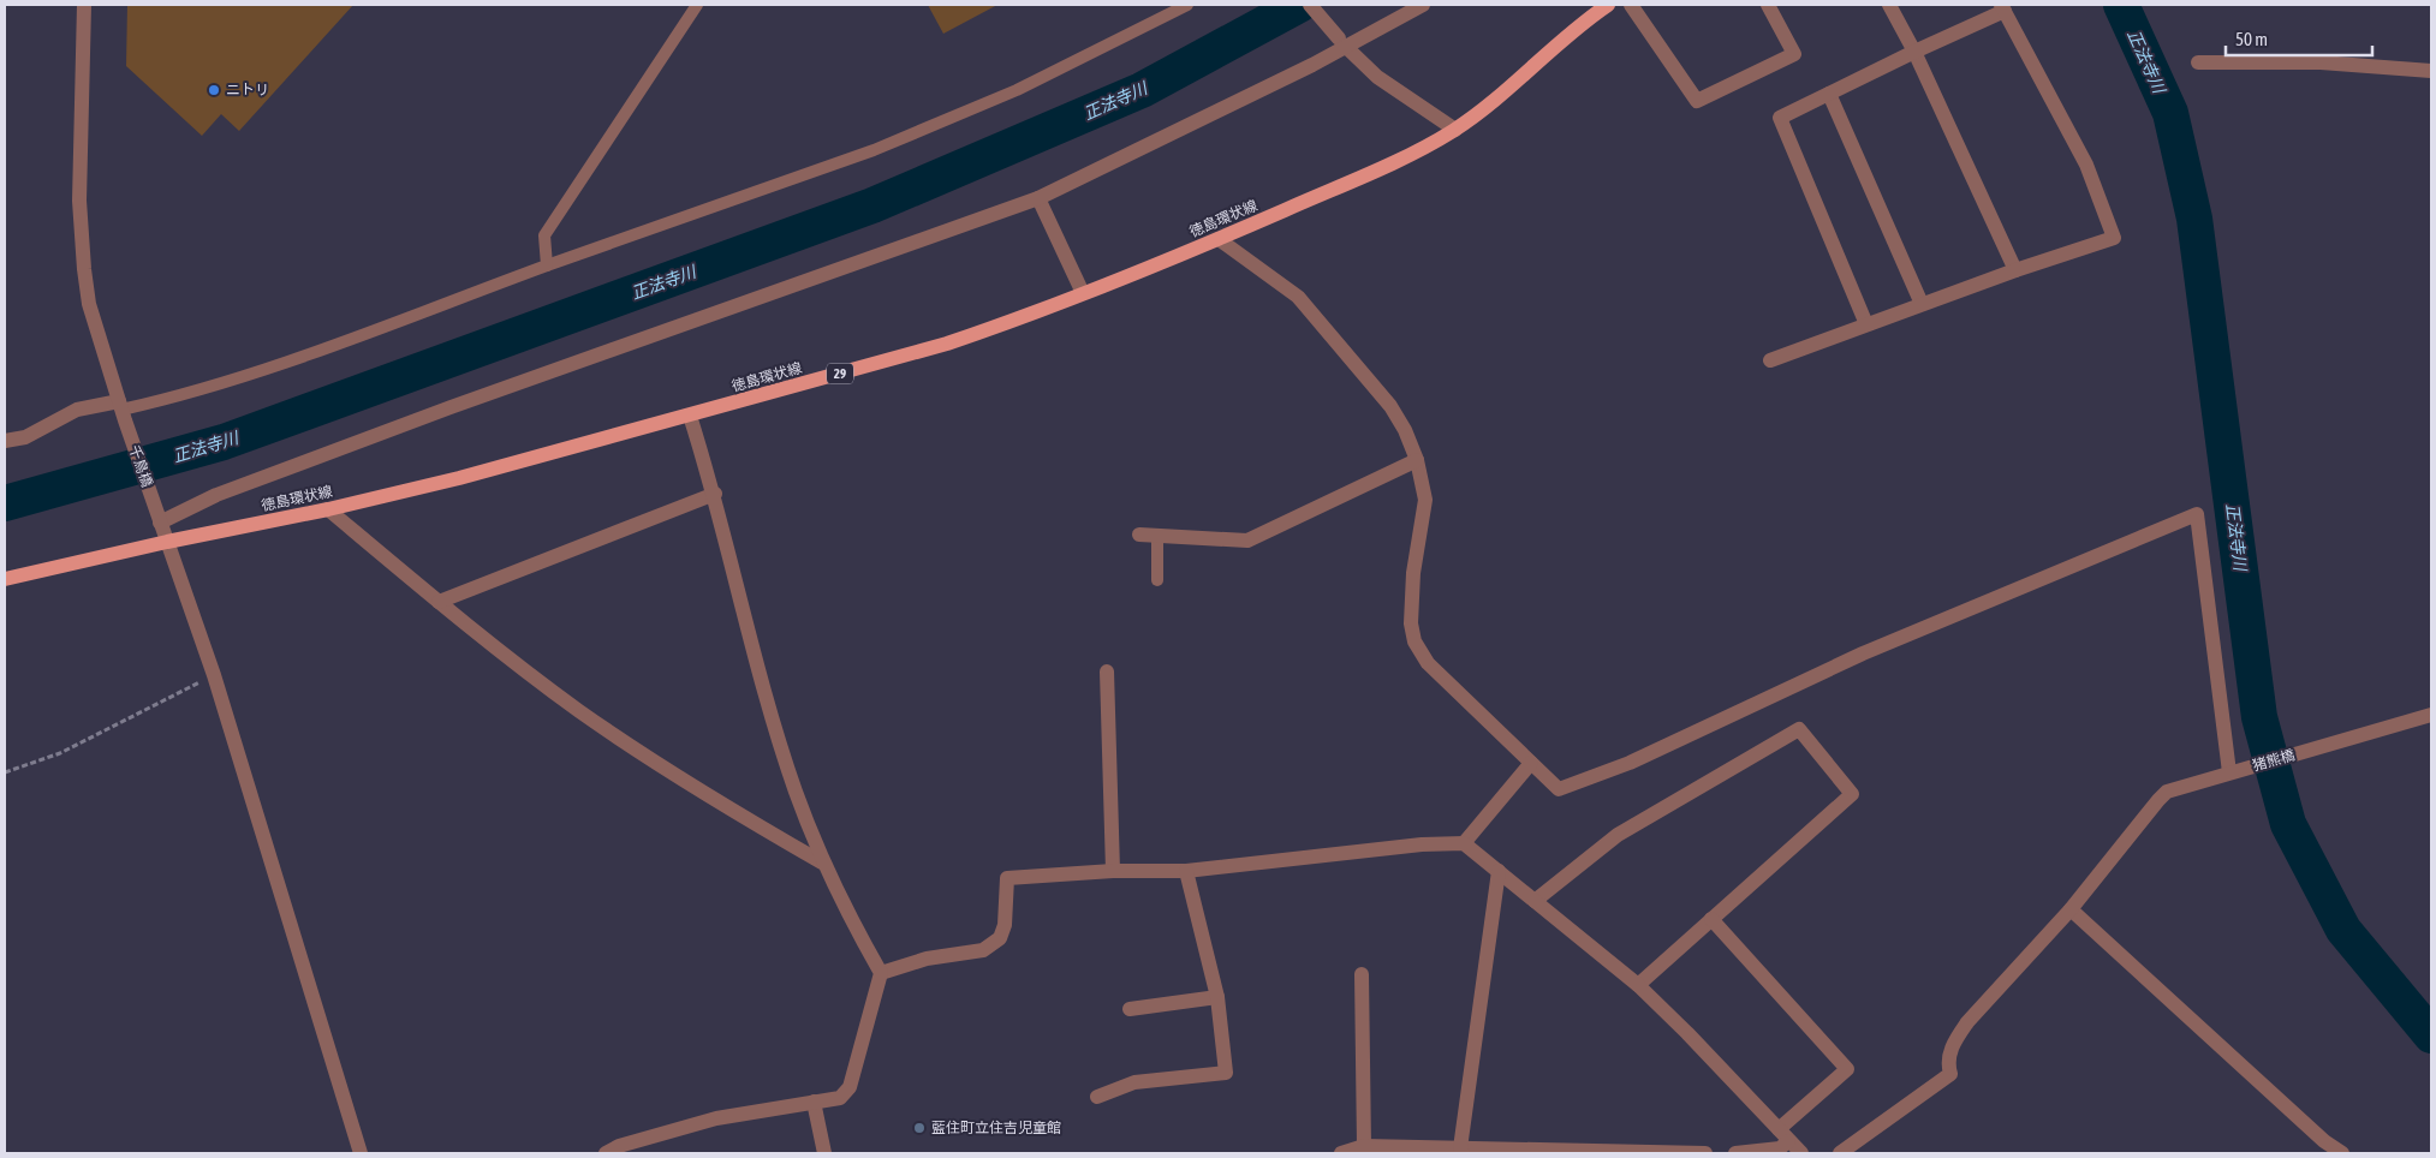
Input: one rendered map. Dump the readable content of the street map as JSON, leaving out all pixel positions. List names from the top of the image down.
{
  "streets": {
    "main road": ["徳島環状線", "29"],
    "street": ["千鳥橋", "猪熊橋"]
  },
  "crossings": [
    ["徳島環状線", "千鳥橋"]
  ],
  "water": ["正法寺川"],
  "places": ["ニトリ", "藍住町立住吉児童館"],
  "scale_bar": "50 m"
}
